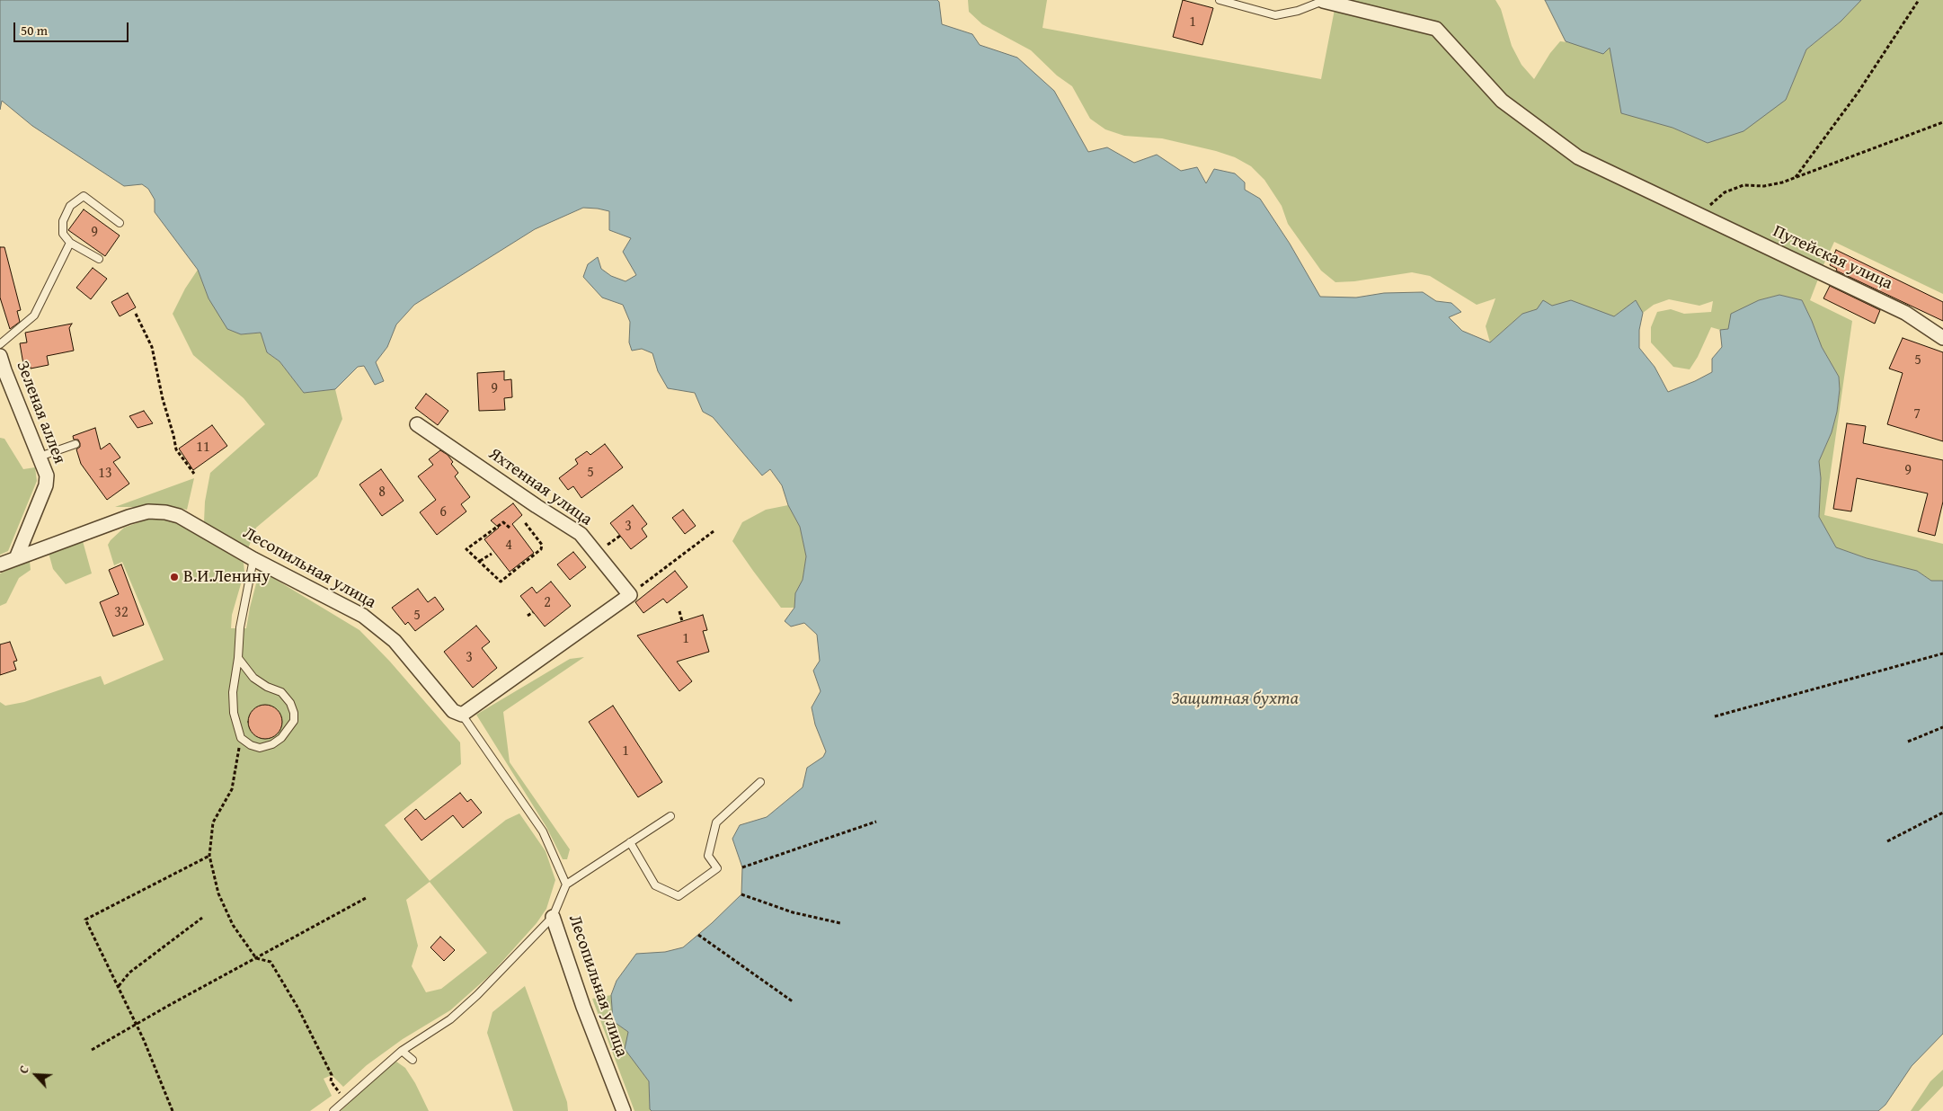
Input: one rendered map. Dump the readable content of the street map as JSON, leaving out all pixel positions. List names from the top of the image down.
{
  "streets": {
    "street": [
      "Путейская улица",
      "Зеленая аллея",
      "Яхтенная улица",
      "Лесопильная улица"
    ]
  },
  "crossings": [
    ["Зеленая аллея", "Лесопильная улица"]
  ],
  "water": ["Защитная бухта"],
  "places": ["В.И.Ленину"],
  "house_numbers": [
    "1",
    "9",
    "5",
    "9",
    "7",
    "11",
    "9",
    "5",
    "13",
    "8",
    "6",
    "3",
    "4",
    "2",
    "32",
    "5",
    "1",
    "3",
    "1"
  ],
  "scale_bar": "50 m",
  "north": "top left"
}
